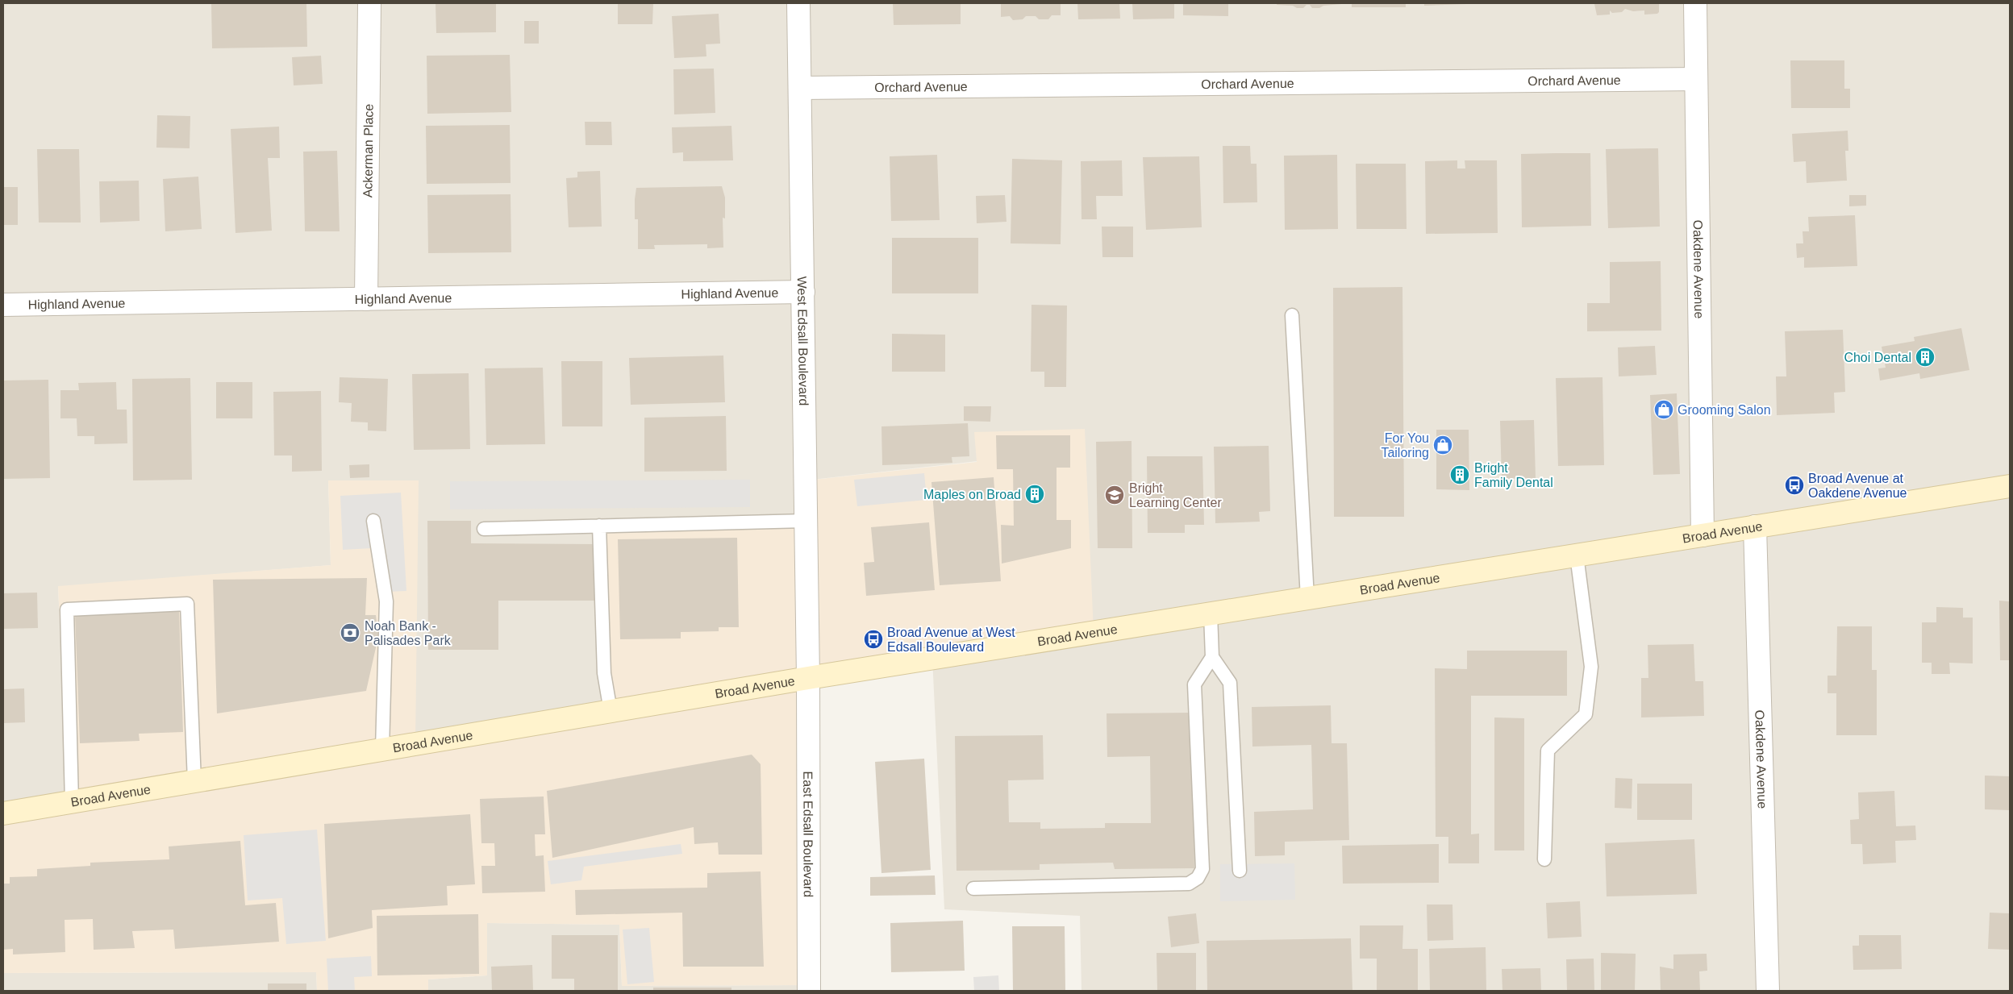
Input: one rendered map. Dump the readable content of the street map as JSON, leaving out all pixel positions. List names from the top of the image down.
{
  "streets": {
    "main road": ["Broad Avenue"],
    "street": [
      "Orchard Avenue",
      "Ackerman Place",
      "Oakdene Avenue",
      "Highland Avenue",
      "West Edsall Boulevard",
      "East Edsall Boulevard"
    ]
  },
  "crossings": [
    ["Orchard Avenue", "Oakdene Avenue"],
    ["Orchard Avenue", "West Edsall Boulevard"],
    ["Ackerman Place", "Highland Avenue"],
    ["Oakdene Avenue", "Broad Avenue"],
    ["Highland Avenue", "West Edsall Boulevard"],
    ["West Edsall Boulevard", "Broad Avenue"],
    ["West Edsall Boulevard", "East Edsall Boulevard"],
    ["Broad Avenue", "East Edsall Boulevard"]
  ],
  "places": {
    "building": ["Choi Dental", "Bright Family Dental", "Maples on Broad"],
    "shop": ["Grooming Salon", "For You Tailoring"],
    "bus stop": ["Broad Avenue at Oakdene Avenue", "Broad Avenue at West Edsall Boulevard"],
    "school or university": ["Bright Learning Center"],
    "bank": ["Noah Bank - Palisades Park"]
  }
}
